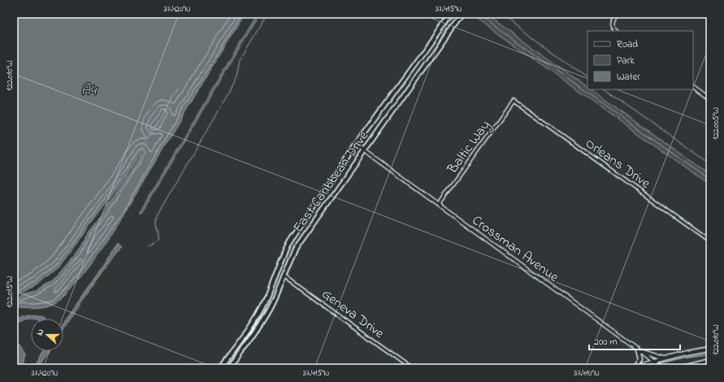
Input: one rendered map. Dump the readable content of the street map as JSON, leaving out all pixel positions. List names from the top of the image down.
{
  "streets": {
    "main road": ["East Caribbean Drive", "Crossman Avenue"],
    "street": ["Baltic Way", "Orleans Drive", "Geneva Drive"]
  },
  "crossings": [
    ["Baltic Way", "Orleans Drive"],
    ["Baltic Way", "Crossman Avenue"],
    ["East Caribbean Drive", "Crossman Avenue"],
    ["East Caribbean Drive", "Geneva Drive"]
  ],
  "water": ["A4"],
  "legend": ["Road", "Park", "Water"],
  "scale_bar": "200 m",
  "north": "left",
  "coordinates": [
    "37.420°N",
    "37.415°N",
    "122.010°W",
    "122.005°W",
    "122.015°W",
    "37.410°N"
  ]
}
